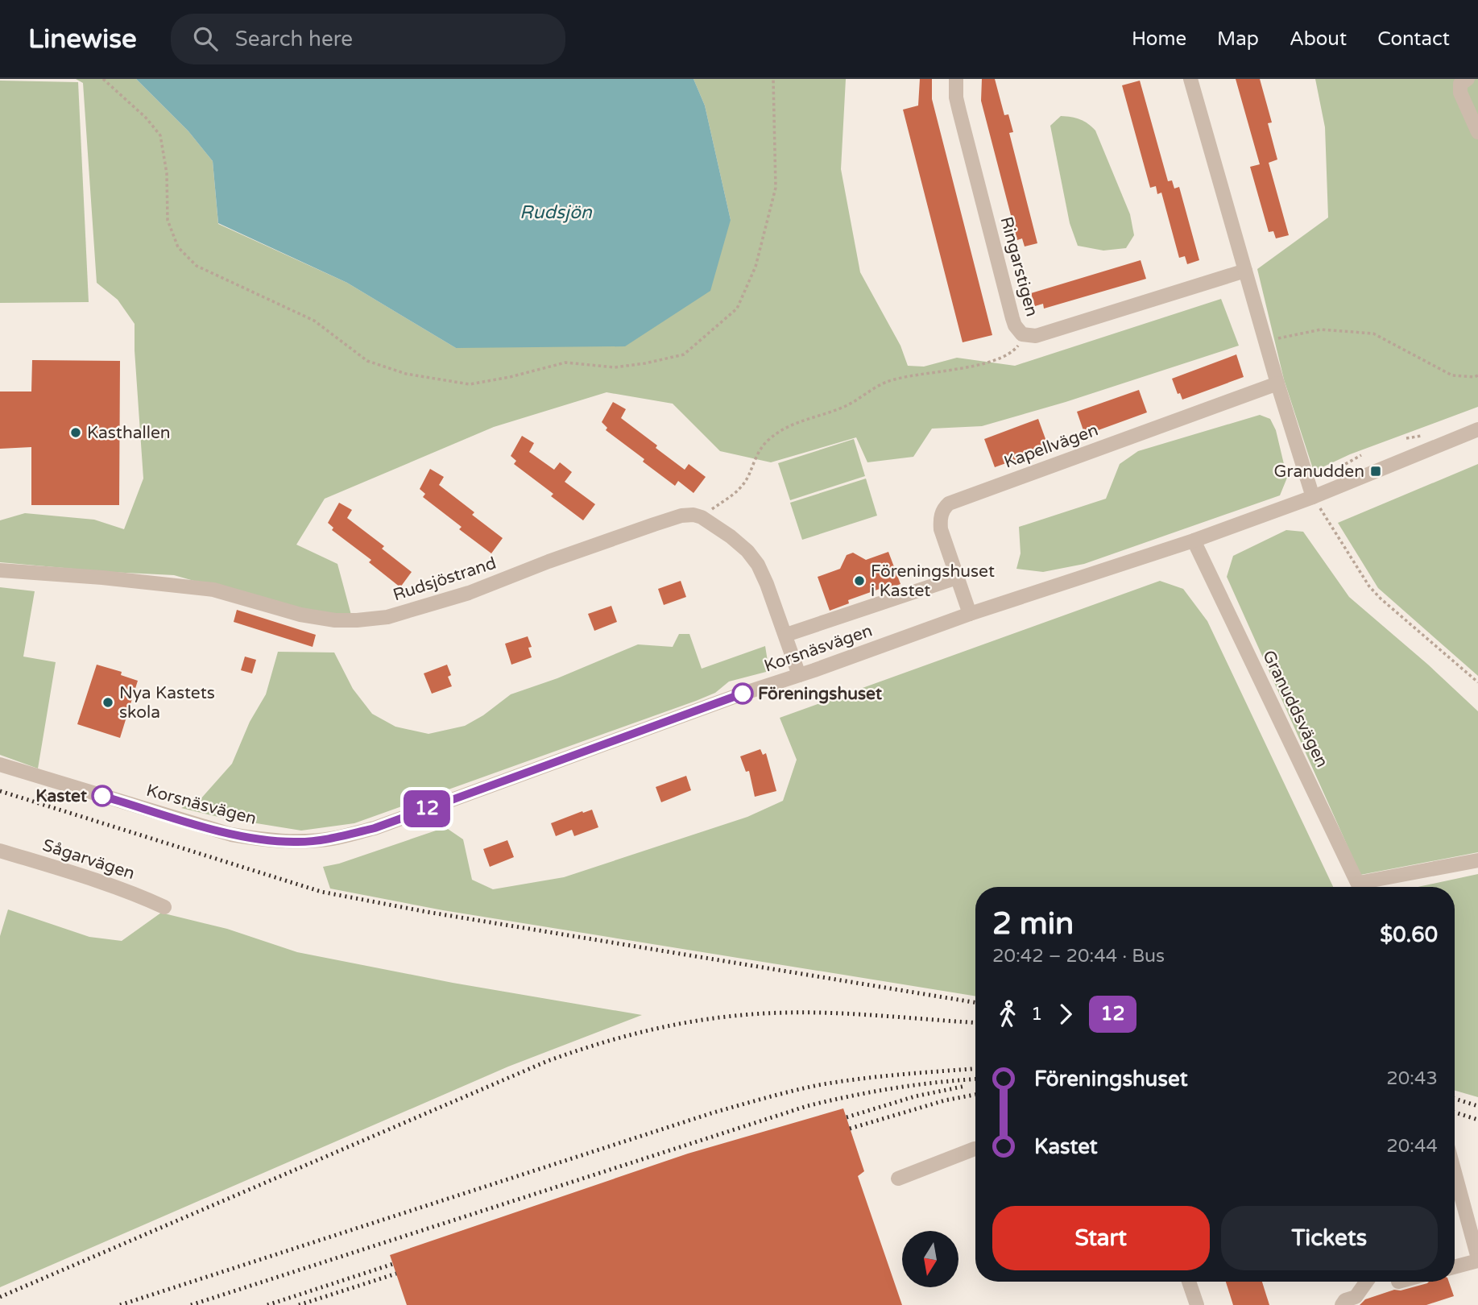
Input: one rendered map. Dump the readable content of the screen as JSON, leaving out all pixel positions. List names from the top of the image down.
{
  "streets": {
    "street": [
      "Ringarstigen",
      "Kapellvägen",
      "Rudsjöstrand",
      "Korsnäsvägen",
      "Granuddsvägen",
      "Sågarvägen"
    ]
  },
  "crossings": [
    ["Kapellvägen", "Korsnäsvägen"],
    ["Korsnäsvägen", "Granuddsvägen"]
  ],
  "water": ["Rudsjön"],
  "places": {
    "other": [
      "Kasthallen",
      "Föreningshuset i Kastet",
      "Föreningshuset",
      "Nya Kastets skola",
      "Kastet"
    ],
    "transit": ["Granudden"]
  },
  "lines": ["bus line 12"],
  "north": "bottom",
  "page": {
    "header": "Linewise",
    "search": "Search here",
    "nav": [
      "Home",
      "Map",
      "About",
      "Contact"
    ],
    "on_map": "12",
    "heading": ["2 min", "20:42 – 20:44 · Bus", "$0.60"],
    "legs": ["1", "12"],
    "list": [
      {
        "name": "Föreningshuset",
        "value": "20:43"
      },
      {
        "name": "Kastet",
        "value": "20:44"
      }
    ],
    "buttons": ["Start", "Tickets"]
  }
}
